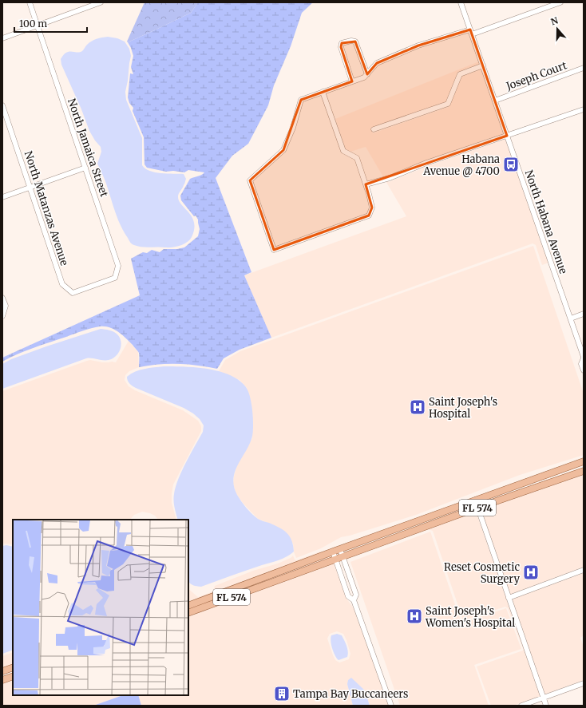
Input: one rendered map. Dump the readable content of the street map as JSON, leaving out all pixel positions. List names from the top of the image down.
{
  "streets": {
    "main road": ["FL 574"],
    "street": [
      "Joseph Court",
      "North Jamaica Street",
      "North Matanzas Avenue",
      "North Habana Avenue"
    ]
  },
  "crossings": [
    ["Joseph Court", "North Habana Avenue"],
    ["North Jamaica Street", "North Matanzas Avenue"]
  ],
  "places": {
    "bus stop": ["Habana Avenue @ 4700"],
    "hospital": ["Saint Joseph's Hospital", "Reset Cosmetic Surgery", "Saint Joseph's Women's Hospital"],
    "building": ["Tampa Bay Buccaneers"]
  },
  "scale_bar": "100 m",
  "north": "top"
}
